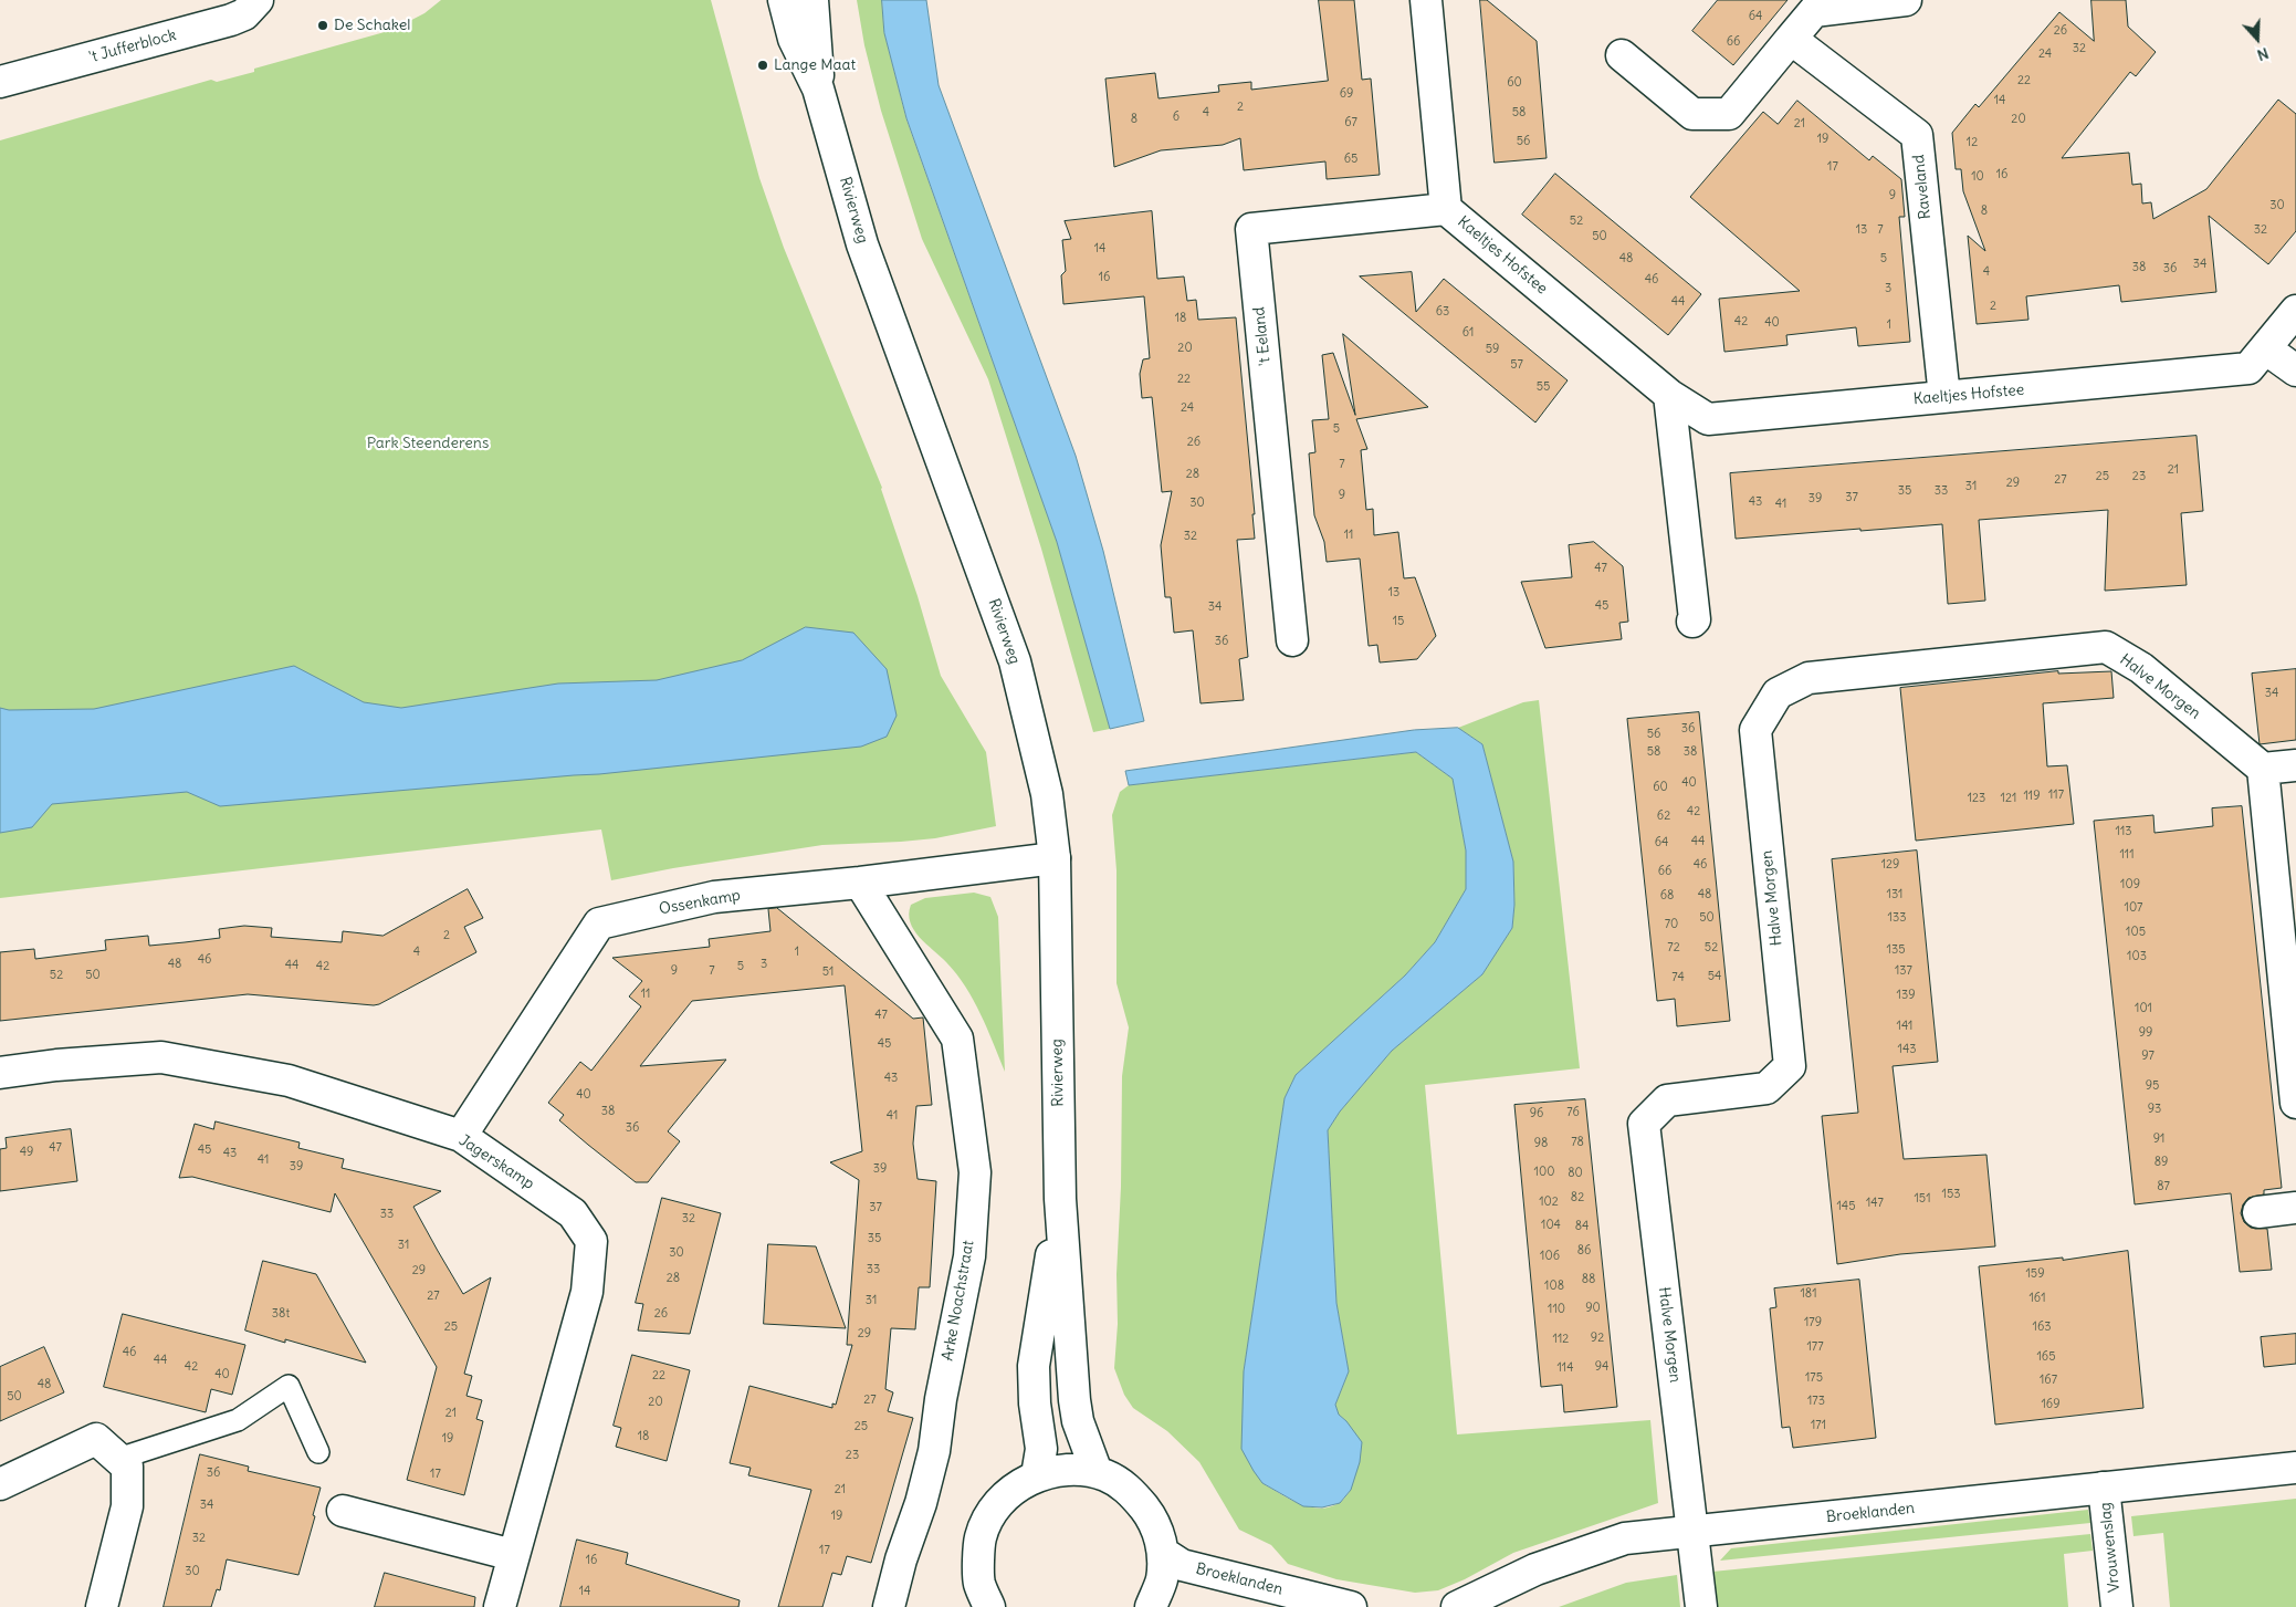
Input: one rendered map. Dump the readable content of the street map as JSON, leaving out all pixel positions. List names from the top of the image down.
{
  "streets": {
    "street": [
      "'t Jufferblock",
      "Raveland",
      "Rivierweg",
      "Kaeltjes Hofstee",
      "'t Eeland",
      "Halve Morgen",
      "Ossenkamp",
      "Jagerskamp",
      "Arke Noachstraat",
      "Broeklanden",
      "Vrouwenslag"
    ]
  },
  "crossings": [
    ["Raveland", "Kaeltjes Hofstee"],
    ["Rivierweg", "Ossenkamp"],
    ["Kaeltjes Hofstee", "'t Eeland"],
    ["Halve Morgen", "Broeklanden"],
    ["Ossenkamp", "Jagerskamp"],
    ["Ossenkamp", "Arke Noachstraat"],
    ["Broeklanden", "Vrouwenslag"]
  ],
  "parks": ["Park Steenderens"],
  "places": ["De Schakel", "Lange Maat"],
  "house_numbers": [
    "64",
    "26",
    "66",
    "32",
    "24",
    "22",
    "60",
    "69",
    "14",
    "2",
    "4",
    "58",
    "6",
    "8",
    "20",
    "67",
    "21",
    "19",
    "56",
    "12",
    "65",
    "17",
    "16",
    "10",
    "9",
    "30",
    "8",
    "52",
    "13",
    "7",
    "32",
    "50",
    "14",
    "48",
    "5",
    "34",
    "38",
    "36",
    "4",
    "16",
    "46",
    "3",
    "44",
    "2",
    "63",
    "18",
    "42",
    "40",
    "1",
    "61",
    "20",
    "59",
    "57",
    "22",
    "55",
    "24",
    "5",
    "26",
    "7",
    "21",
    "28",
    "25",
    "23",
    "27",
    "29",
    "31",
    "35",
    "33",
    "9",
    "37",
    "39",
    "43",
    "30",
    "41",
    "11",
    "32",
    "47",
    "13",
    "45",
    "34",
    "15",
    "36",
    "34",
    "36",
    "56",
    "58",
    "38",
    "40",
    "60",
    "117",
    "119",
    "123",
    "121",
    "42",
    "62",
    "113",
    "44",
    "64",
    "111",
    "46",
    "129",
    "66",
    "109",
    "48",
    "131",
    "68",
    "107",
    "50",
    "133",
    "70",
    "105",
    "2",
    "72",
    "52",
    "135",
    "4",
    "1",
    "103",
    "46",
    "48",
    "3",
    "44",
    "42",
    "5",
    "9",
    "7",
    "137",
    "51",
    "52",
    "50",
    "54",
    "74",
    "11",
    "139",
    "101",
    "47",
    "141",
    "99",
    "45",
    "143",
    "97",
    "43",
    "95",
    "40",
    "93",
    "38",
    "76",
    "96",
    "41",
    "36",
    "91",
    "78",
    "98",
    "47",
    "45",
    "49",
    "43",
    "41",
    "89",
    "39",
    "39",
    "100",
    "80",
    "87",
    "153",
    "82",
    "151",
    "102",
    "147",
    "145",
    "37",
    "33",
    "32",
    "104",
    "84",
    "35",
    "31",
    "86",
    "30",
    "106",
    "33",
    "29",
    "159",
    "28",
    "88",
    "108",
    "181",
    "27",
    "161",
    "31",
    "90",
    "110",
    "38t",
    "26",
    "179",
    "25",
    "163",
    "29",
    "92",
    "112",
    "177",
    "46",
    "165",
    "44",
    "42",
    "94",
    "114",
    "40",
    "22",
    "175",
    "167",
    "48",
    "50",
    "27",
    "173",
    "20",
    "169",
    "21",
    "171",
    "25",
    "18",
    "19",
    "23",
    "36",
    "17",
    "21",
    "34",
    "19",
    "32",
    "17",
    "16",
    "30",
    "14"
  ],
  "north": "bottom"
}
